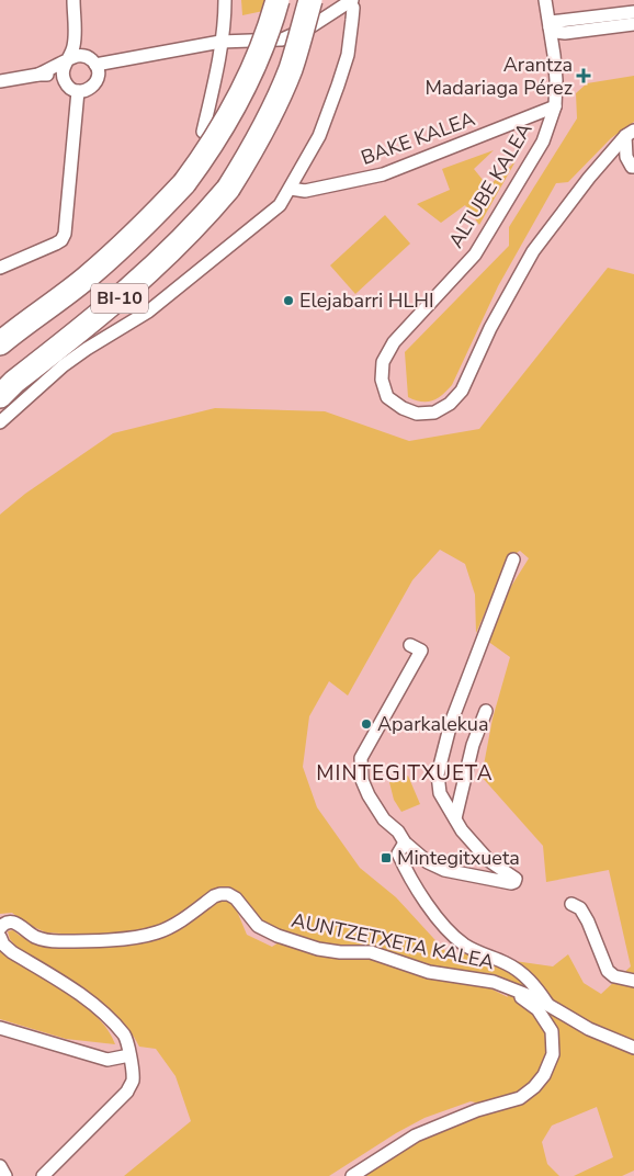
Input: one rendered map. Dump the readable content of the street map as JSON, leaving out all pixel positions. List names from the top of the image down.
{
  "streets": {
    "highway": ["BI-10"],
    "street": ["BAKE KALEA", "ALTUBE KALEA", "AUNTZETXETA KALEA"]
  },
  "crossings": [
    ["BAKE KALEA", "ALTUBE KALEA"]
  ],
  "districts": ["MINTEGITXUETA"],
  "places": {
    "health": ["Arantza Madariaga Pérez"],
    "other": ["Elejabarri HLHI", "Aparkalekua"],
    "transit": ["Mintegitxueta"]
  }
}
